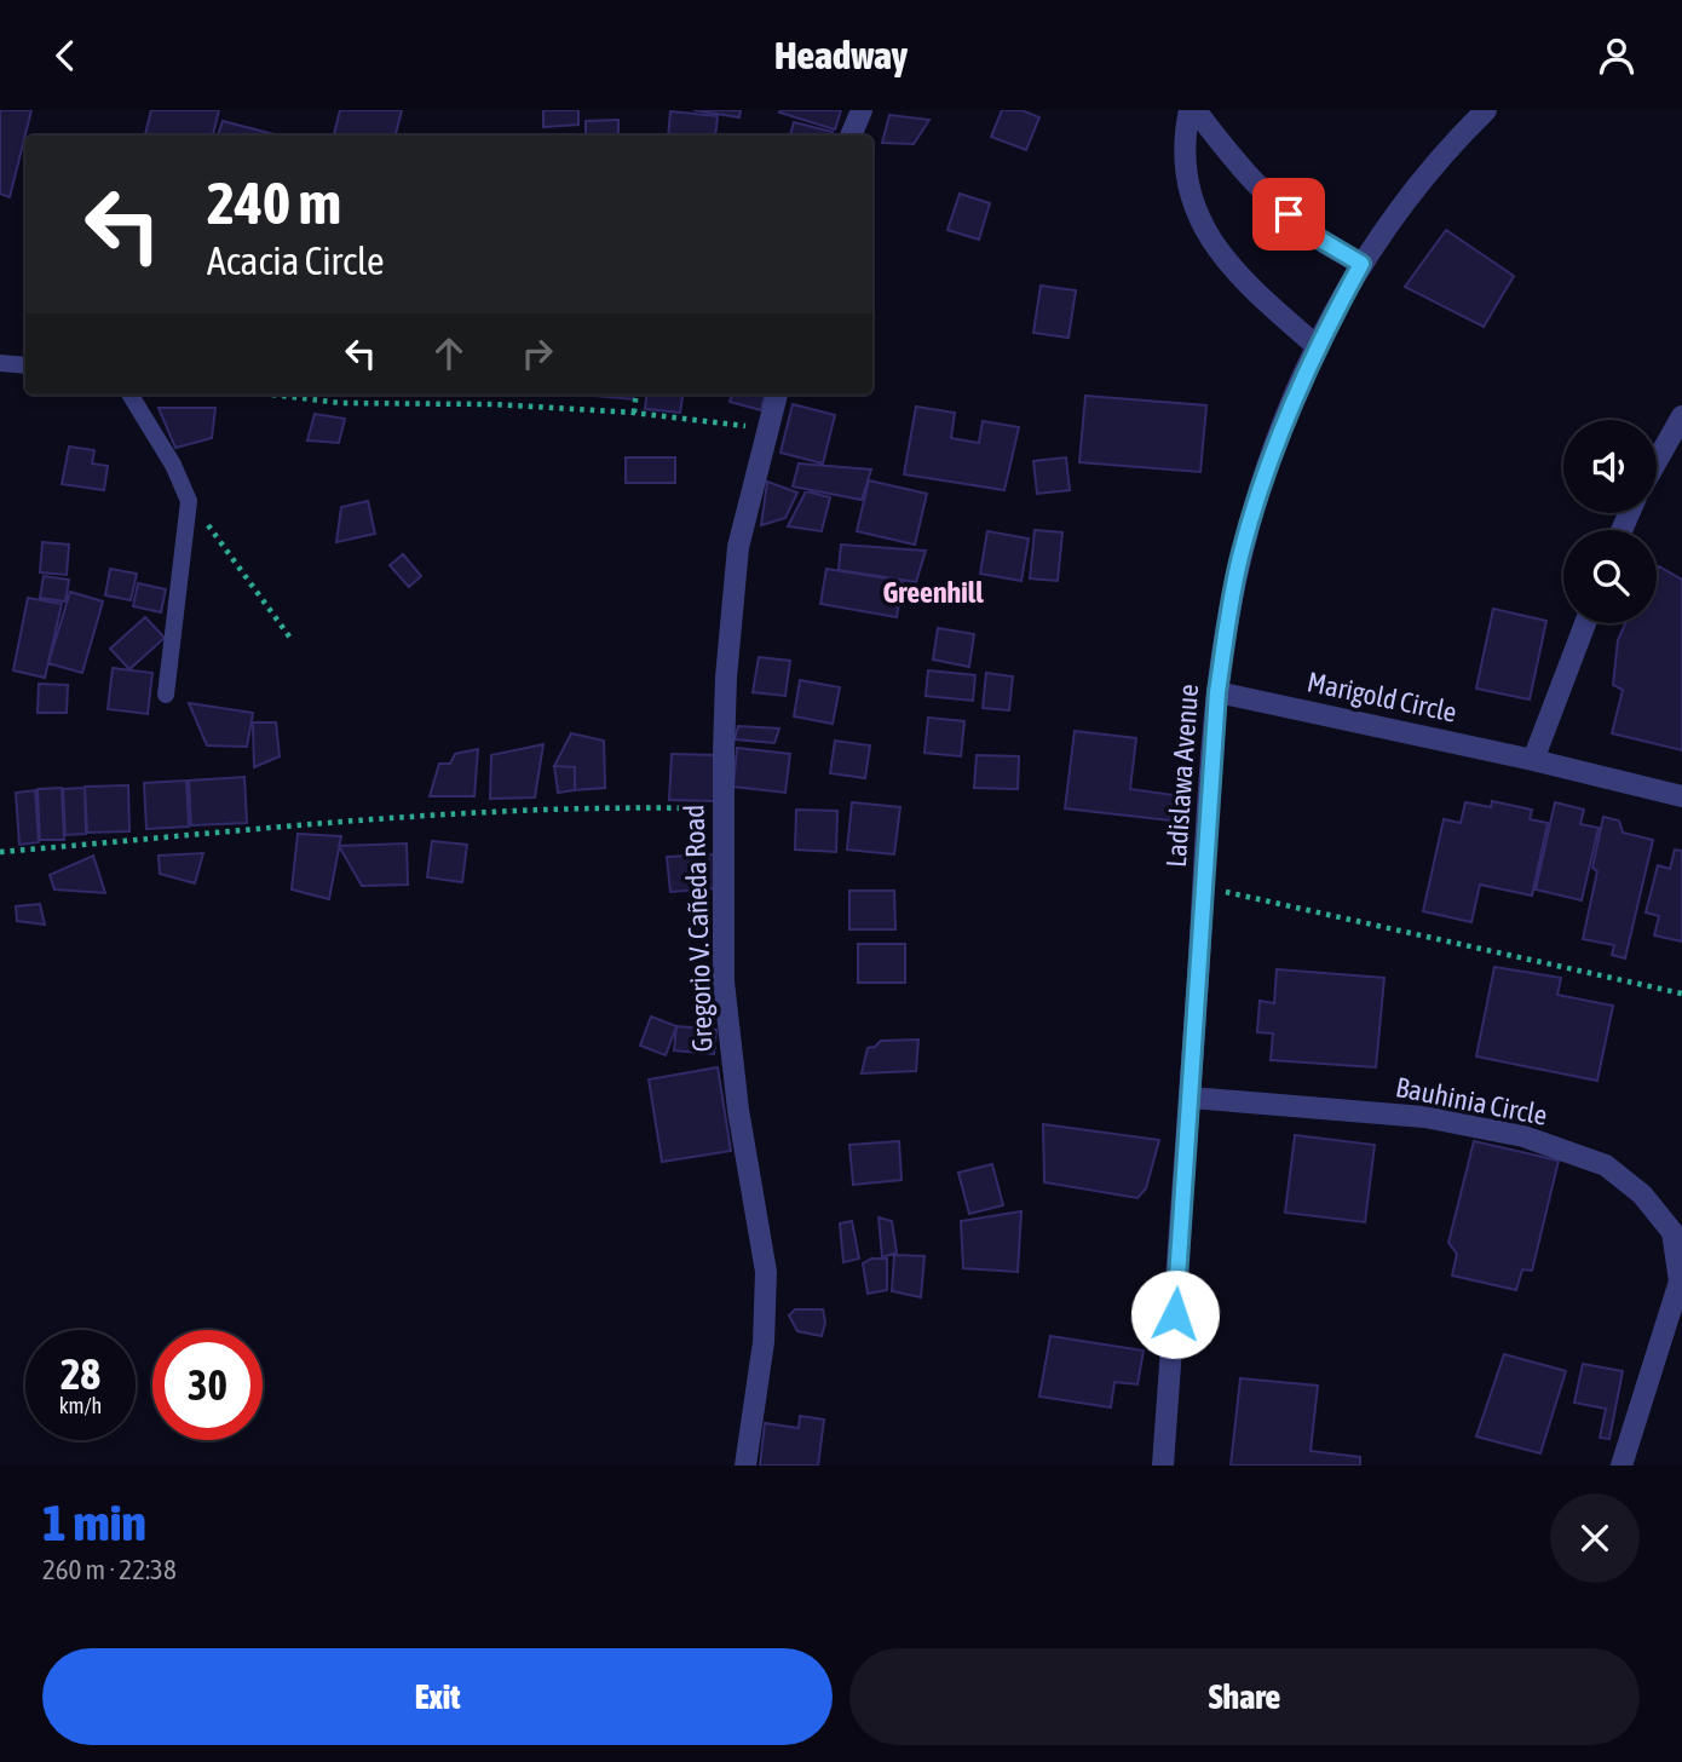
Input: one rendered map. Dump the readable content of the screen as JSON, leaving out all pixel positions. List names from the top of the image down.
{
  "streets": {
    "street": [
      "Marigold Circle",
      "Ladislawa Avenue",
      "Gregorio V. Cañeda Road",
      "Bauhinia Circle"
    ]
  },
  "crossings": [
    ["Marigold Circle", "Ladislawa Avenue"],
    ["Ladislawa Avenue", "Bauhinia Circle"]
  ],
  "districts": ["Greenhill"],
  "page": {
    "header": "Headway",
    "turn": ["240 m", "Acacia Circle"],
    "speed": "28 km/h",
    "limit": "30",
    "heading": ["1 min", "260 m · 22:38"],
    "buttons": ["Exit", "Share"]
  }
}
